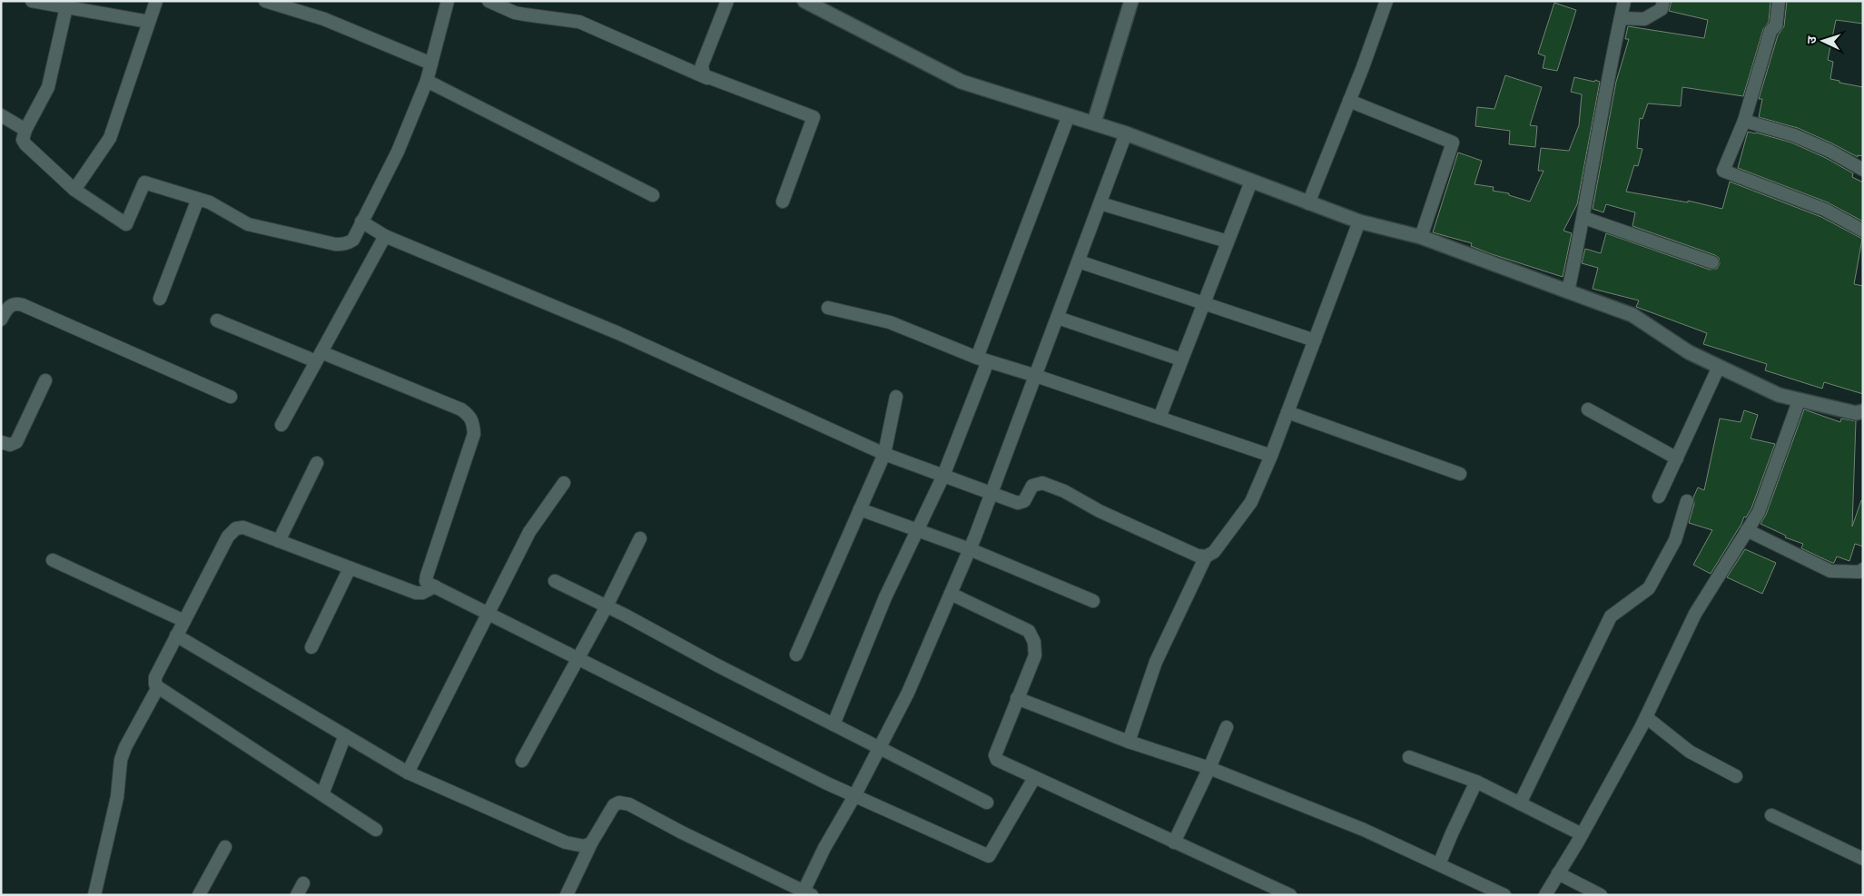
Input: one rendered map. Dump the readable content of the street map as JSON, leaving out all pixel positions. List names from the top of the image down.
{
  "north": "left"
}
